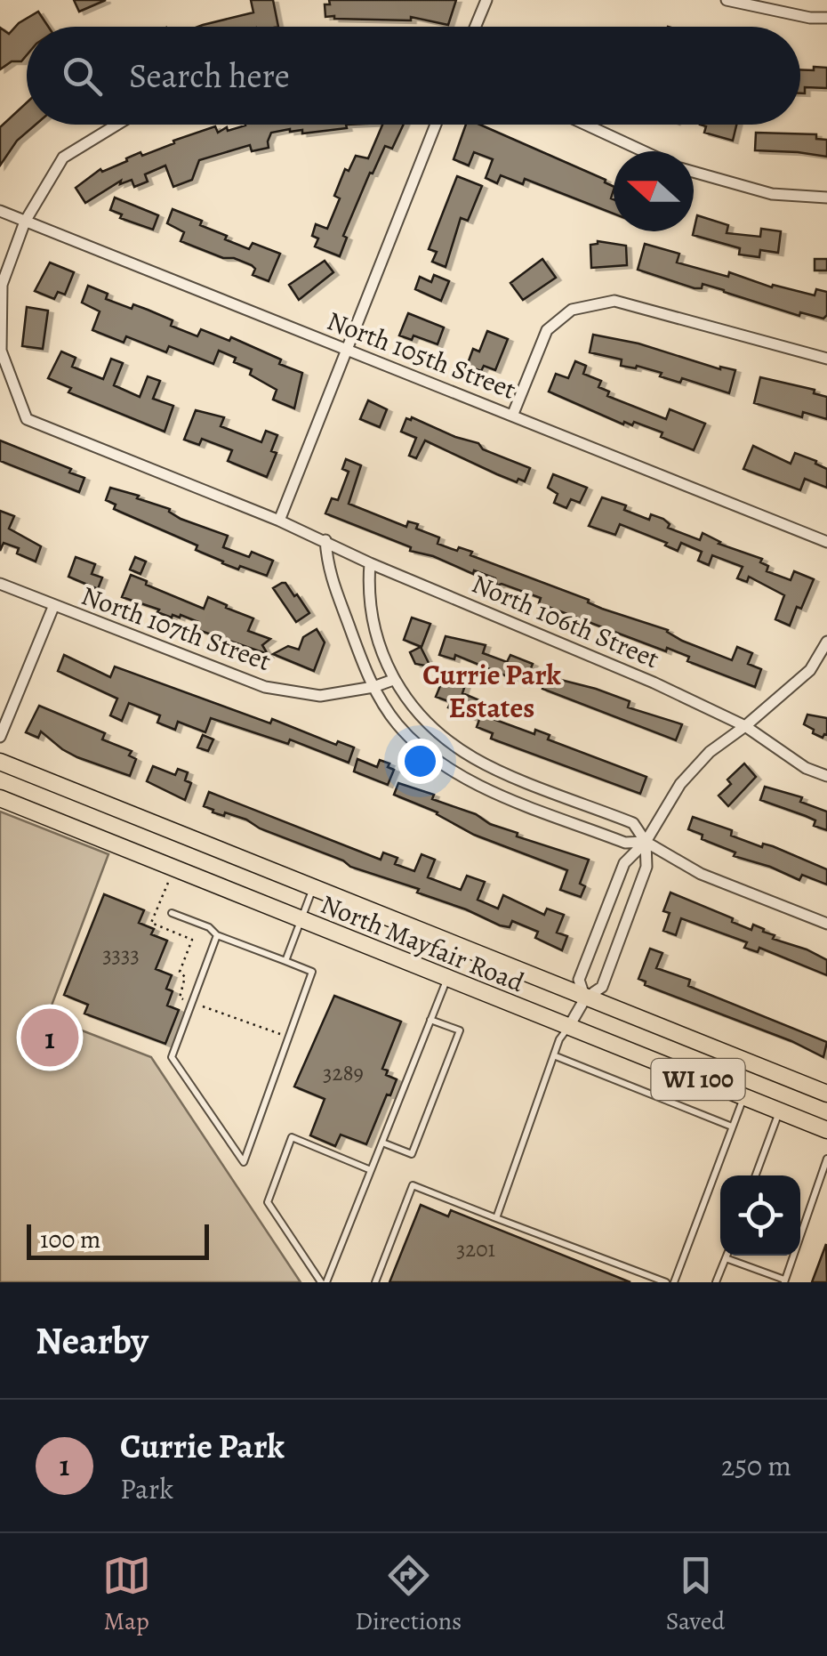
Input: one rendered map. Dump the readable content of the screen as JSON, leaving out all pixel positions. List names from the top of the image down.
{
  "streets": {
    "main road": ["North Mayfair Road", "WI 100"],
    "street": ["North 105th Street", "North 106th Street", "North 107th Street"]
  },
  "crossings": [
    ["North 105th Street", "North 106th Street"]
  ],
  "districts": ["Currie Park Estates"],
  "house_numbers": ["3333", "3289", "3201"],
  "scale_bar": "100 m",
  "north": "left",
  "page": {
    "search": "Search here",
    "pins": "1",
    "scale": "100 m",
    "heading": "Nearby",
    "list": [
      {
        "mark": "1",
        "name": "Currie Park",
        "note": "Park",
        "value": "250 m"
      }
    ],
    "nav": ["Map", "Directions", "Saved"]
  }
}
